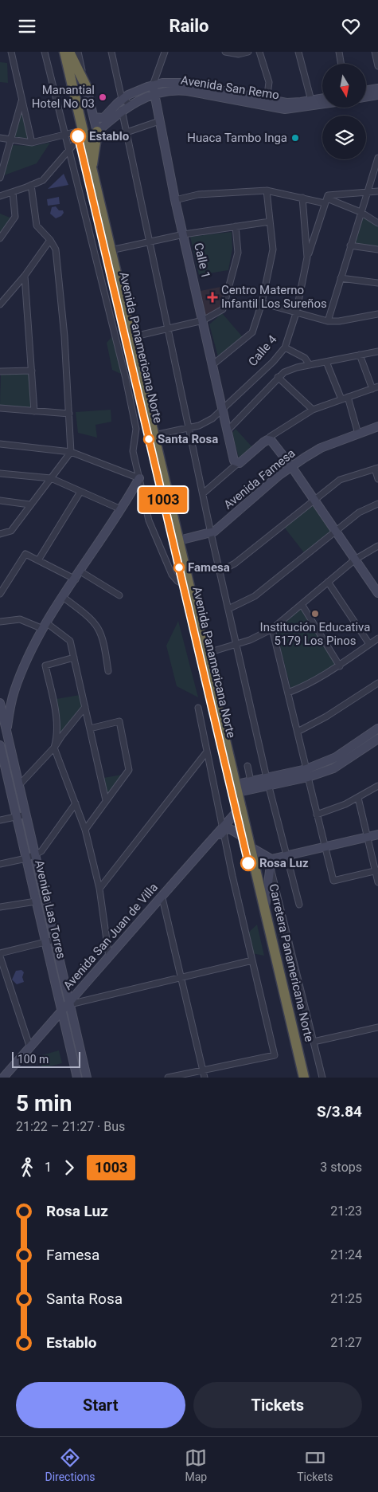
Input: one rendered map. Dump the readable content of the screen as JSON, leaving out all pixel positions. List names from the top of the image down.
{
  "streets": {
    "highway": ["Avenida Panamericana Norte", "Carretera Panamericana Norte"],
    "street": [
      "Avenida San Remo",
      "Calle 1",
      "Calle 4",
      "Avenida Famesa",
      "Avenida Las Torres",
      "Avenida San Juan de Villa"
    ]
  },
  "crossings": [
    ["Avenida San Remo", "Calle 1"],
    ["Calle 1", "Calle 4"],
    ["Avenida Panamericana Norte", "Calle 4"],
    ["Avenida Panamericana Norte", "Avenida Famesa"],
    ["Avenida Panamericana Norte", "Avenida San Juan de Villa"],
    ["Avenida Panamericana Norte", "Carretera Panamericana Norte"],
    ["Avenida Las Torres", "Avenida San Juan de Villa"]
  ],
  "places": {
    "other": [
      "Manantial Hotel No 03",
      "Establo",
      "Huaca Tambo Inga",
      "Santa Rosa",
      "Famesa",
      "Institución Educativa 5179 Los Pinos",
      "Rosa Luz"
    ],
    "health": ["Centro Materno Infantil Los Sureños"]
  },
  "lines": ["bus line 1003"],
  "scale_bar": "100 m",
  "north": "bottom",
  "page": {
    "header": "Railo",
    "on_map": "1003",
    "scale": "100 m",
    "heading": ["5 min", "21:22 – 21:27 · Bus", "S/3.84"],
    "legs": ["1", "1003", "3 stops"],
    "list": [
      {
        "name": "Rosa Luz",
        "value": "21:23"
      },
      {
        "name": "Famesa",
        "value": "21:24"
      },
      {
        "name": "Santa Rosa",
        "value": "21:25"
      },
      {
        "name": "Establo",
        "value": "21:27"
      }
    ],
    "buttons": ["Start", "Tickets"],
    "tabs": ["Directions", "Map", "Tickets"]
  }
}
